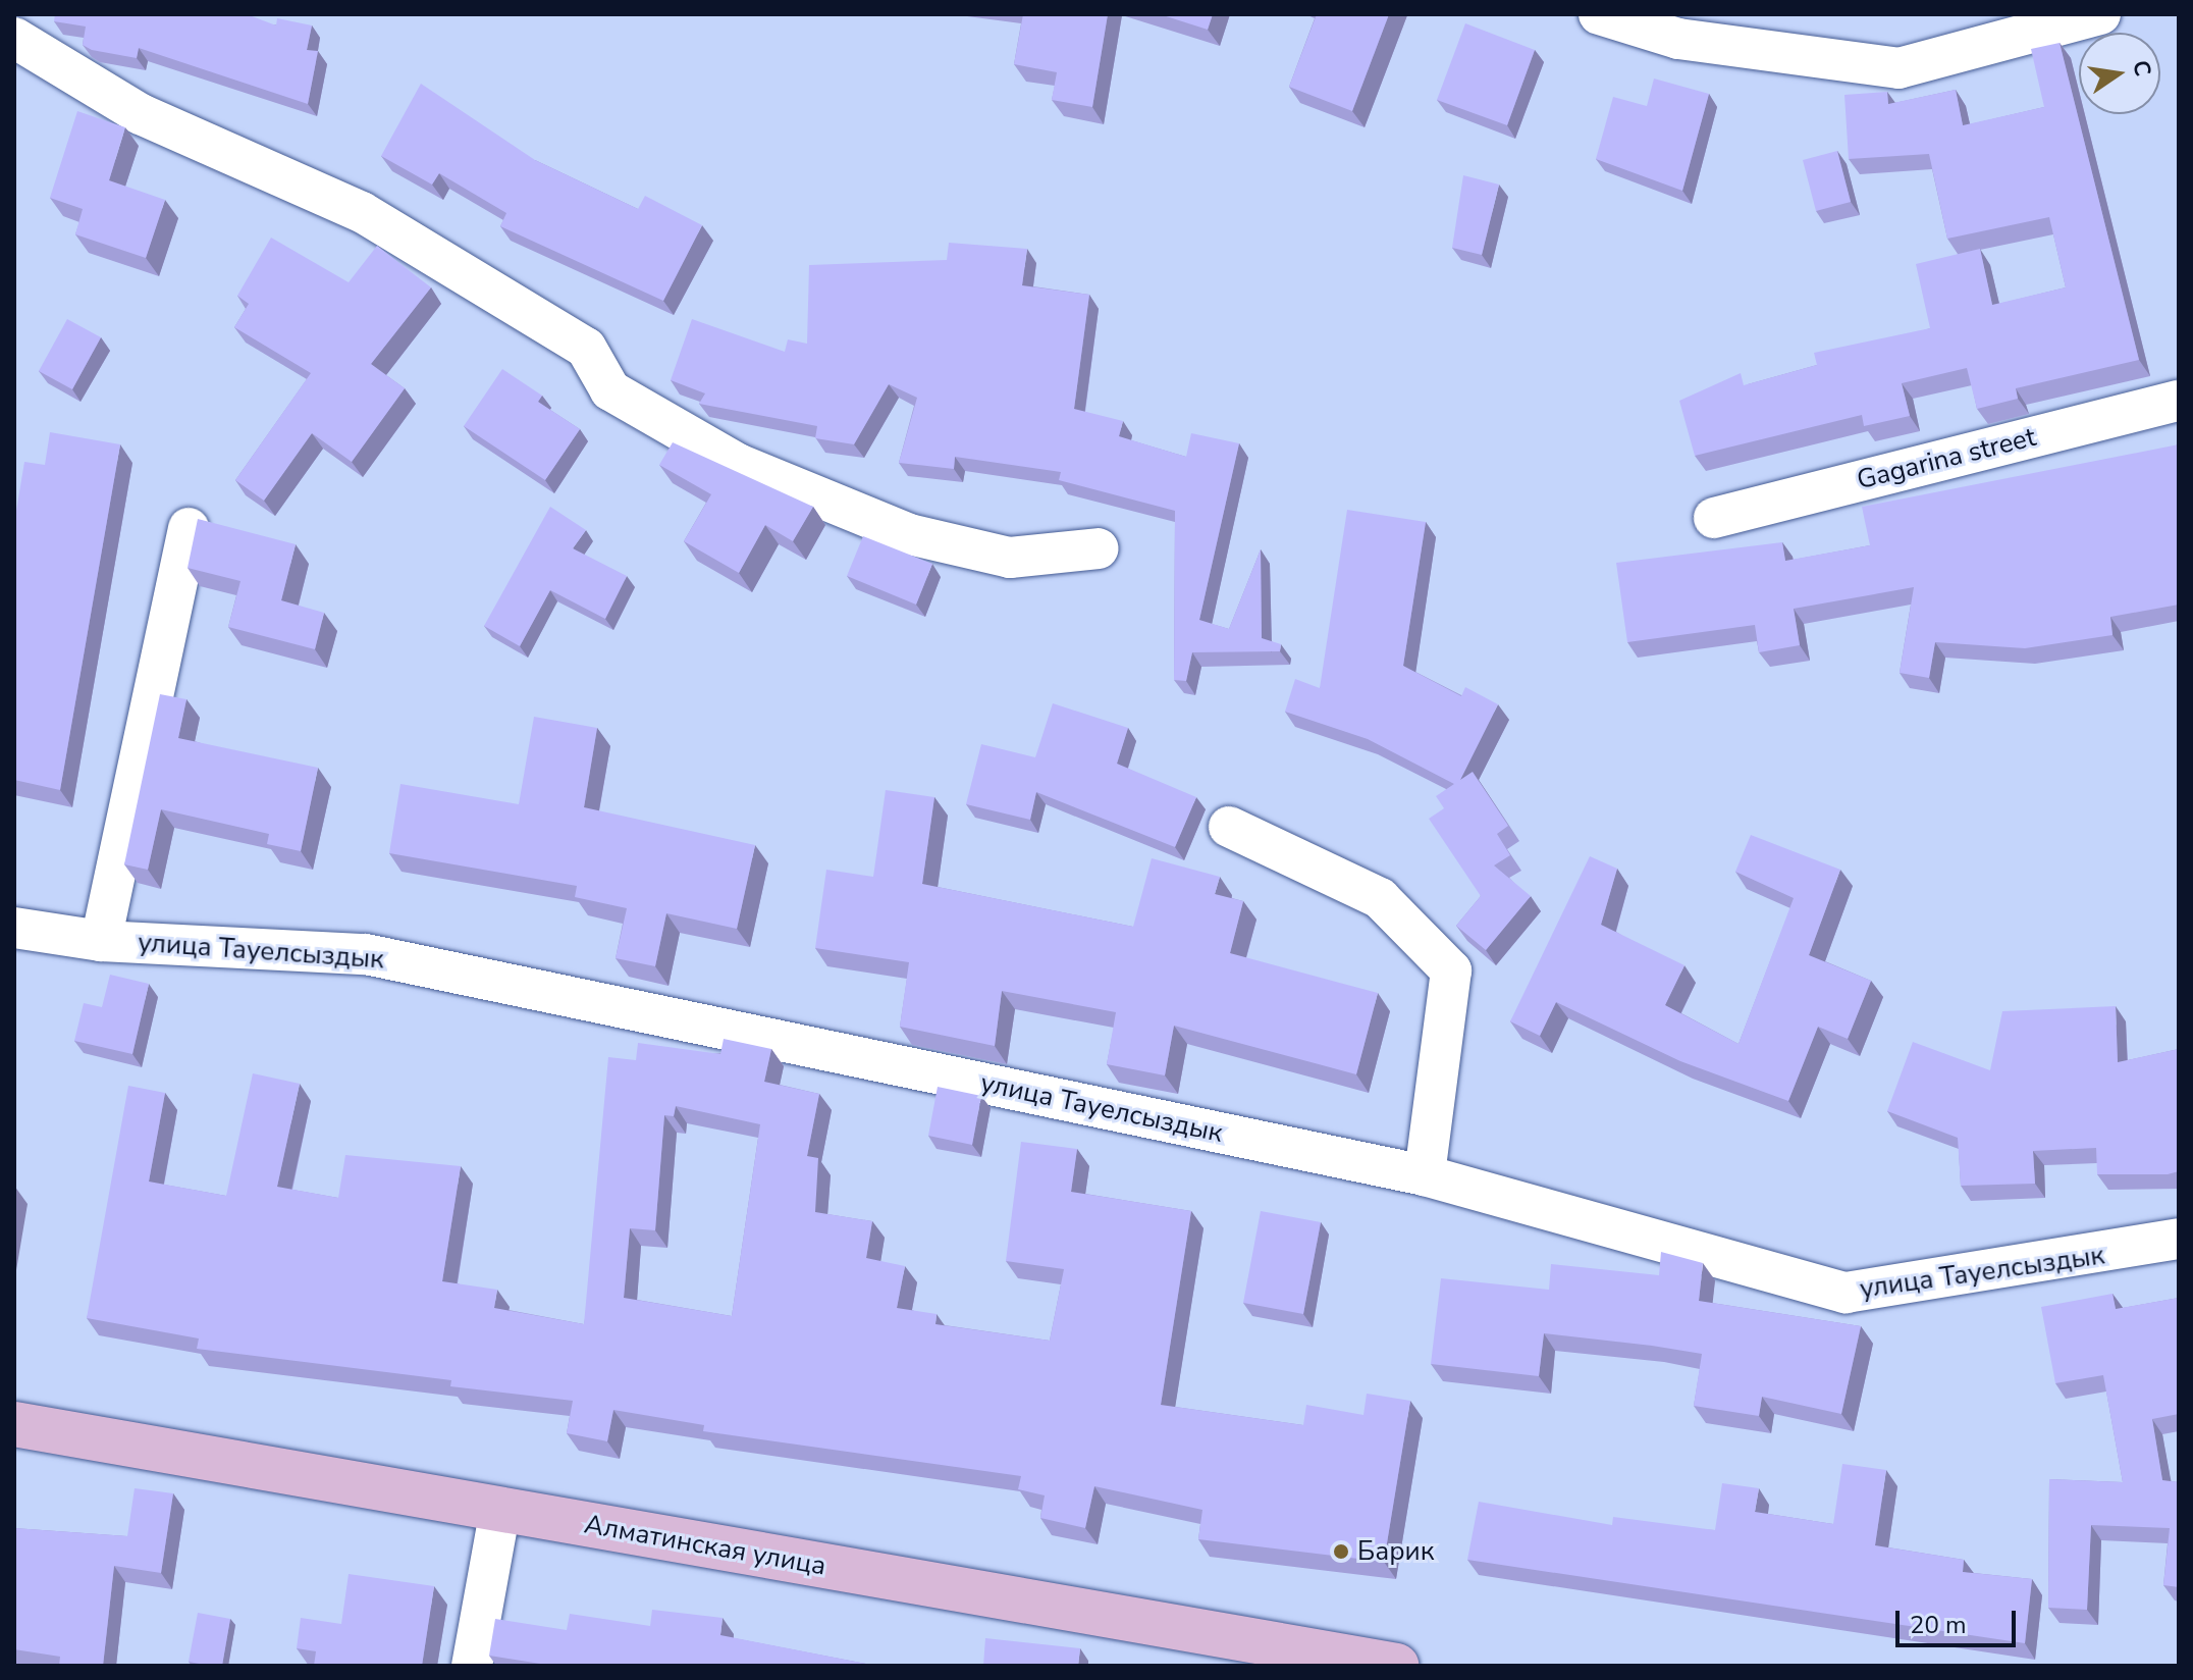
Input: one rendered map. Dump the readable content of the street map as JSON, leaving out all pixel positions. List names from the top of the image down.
{
  "streets": {
    "main road": ["Алматинская улица"],
    "street": ["Gagarina street", "улица Тауелсыздык"]
  },
  "places": ["Барик"],
  "scale_bar": "20 m",
  "north": "right"
}
